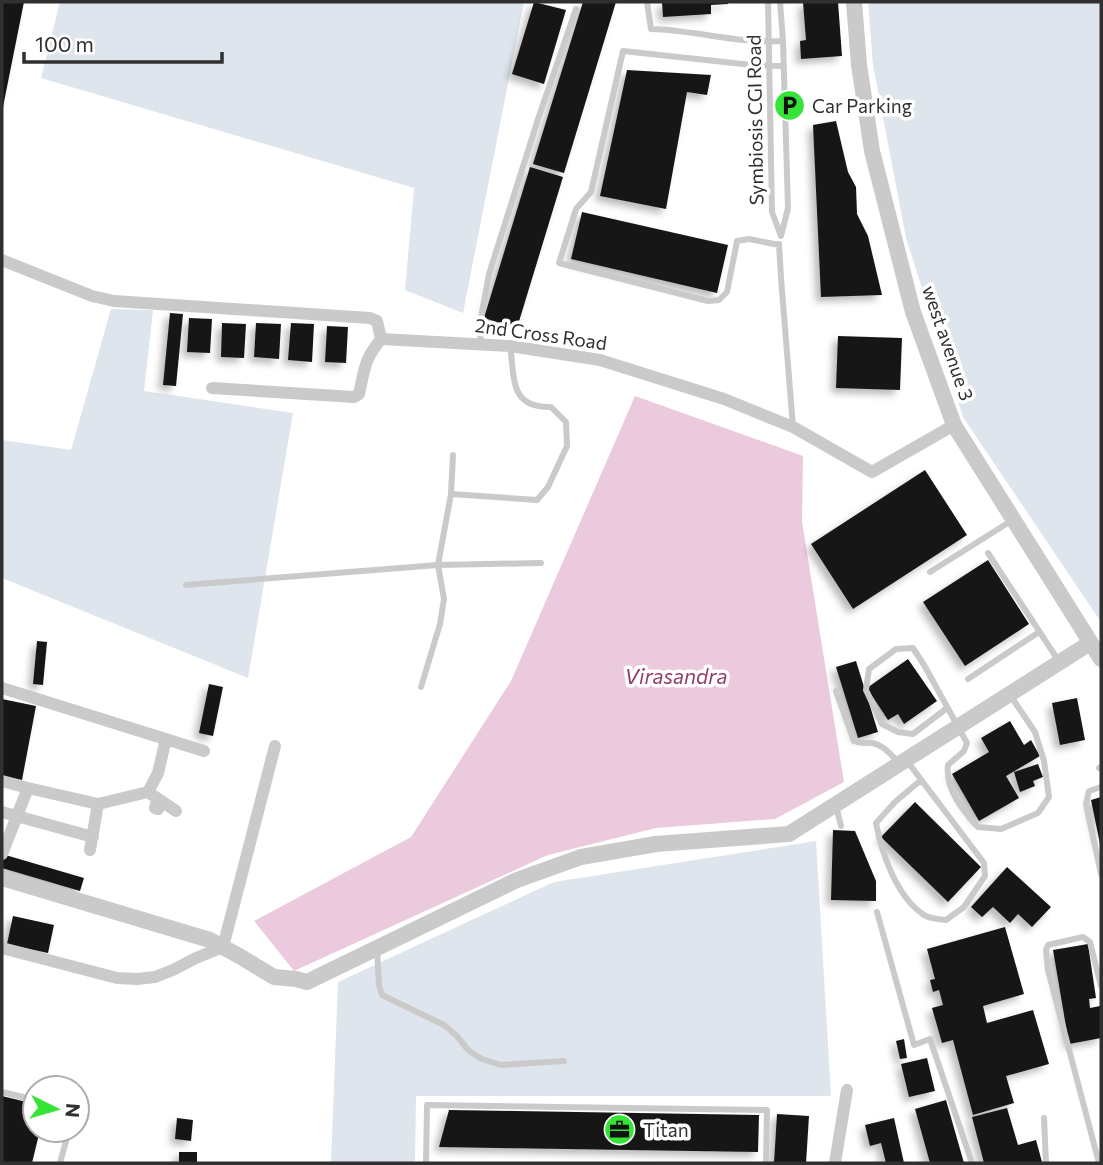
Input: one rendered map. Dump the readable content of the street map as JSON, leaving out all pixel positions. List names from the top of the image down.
{
  "streets": {
    "street": ["2nd Cross Road", "west avenue 3"],
    "lane": ["Symbiosis CGI Road"]
  },
  "crossings": [
    ["Symbiosis CGI Road", "2nd Cross Road"],
    ["2nd Cross Road", "west avenue 3"]
  ],
  "water": ["Virasandra"],
  "places": {
    "parking": ["Car Parking"],
    "office": ["Titan"]
  },
  "scale_bar": "100 m",
  "north": "right"
}
